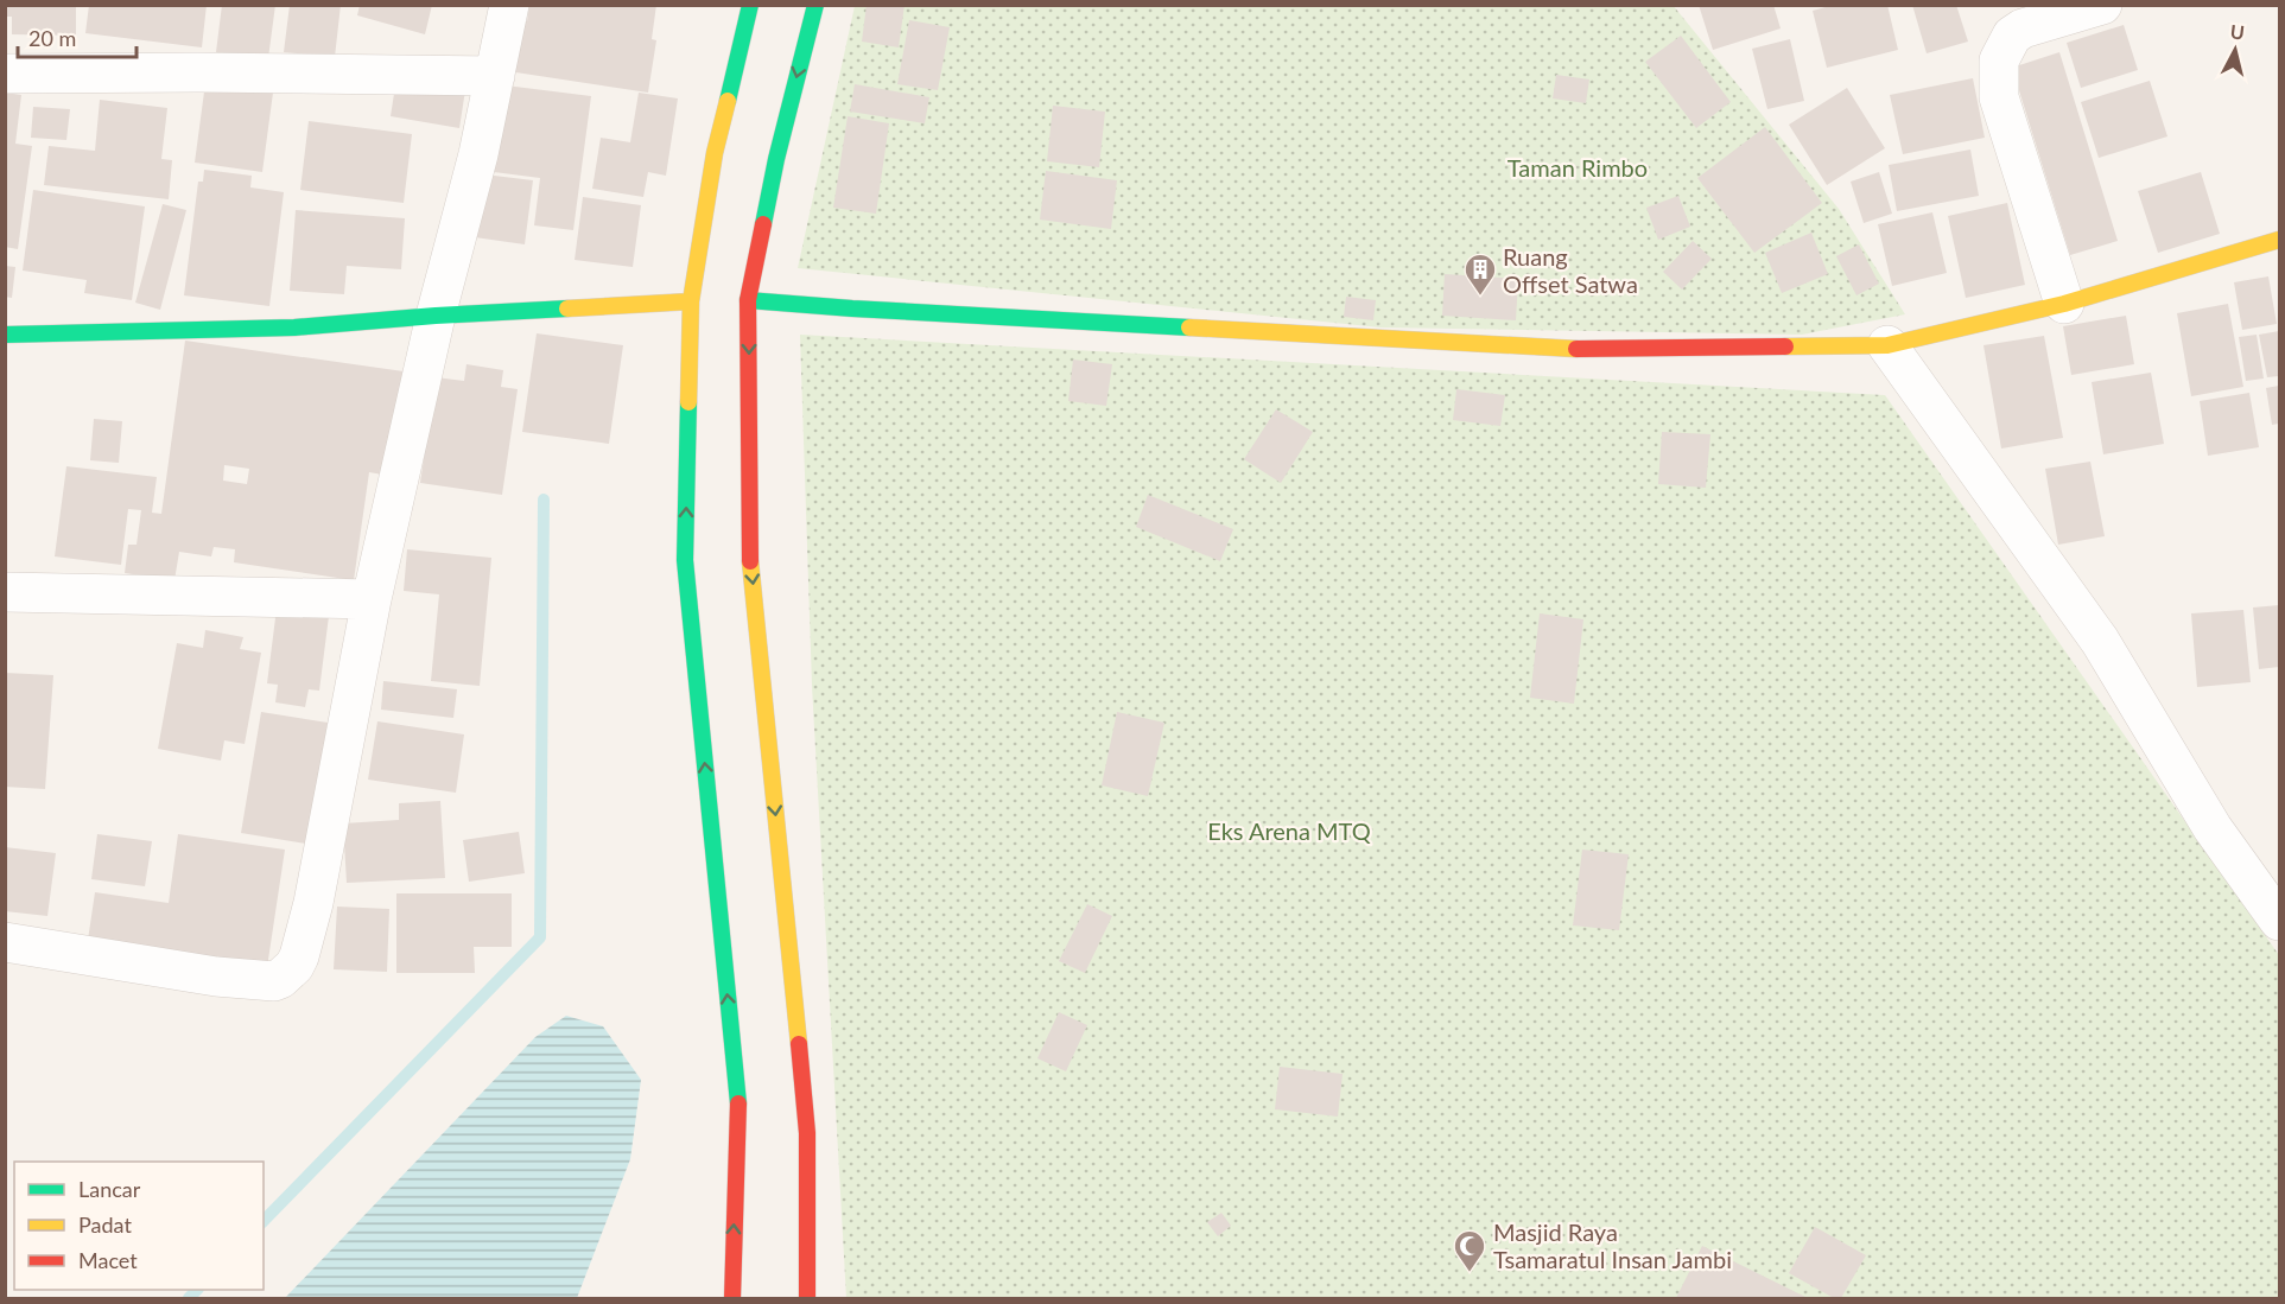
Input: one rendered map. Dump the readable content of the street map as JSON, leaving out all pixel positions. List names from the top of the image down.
{
  "parks": ["Taman Rimbo", "Eks Arena MTQ"],
  "places": {
    "building": ["Ruang Offset Satwa"],
    "mosque": ["Masjid Raya Tsamaratul Insan Jambi"]
  },
  "legend": ["Lancar", "Padat", "Macet"],
  "scale_bar": "20 m",
  "north": "top"
}
